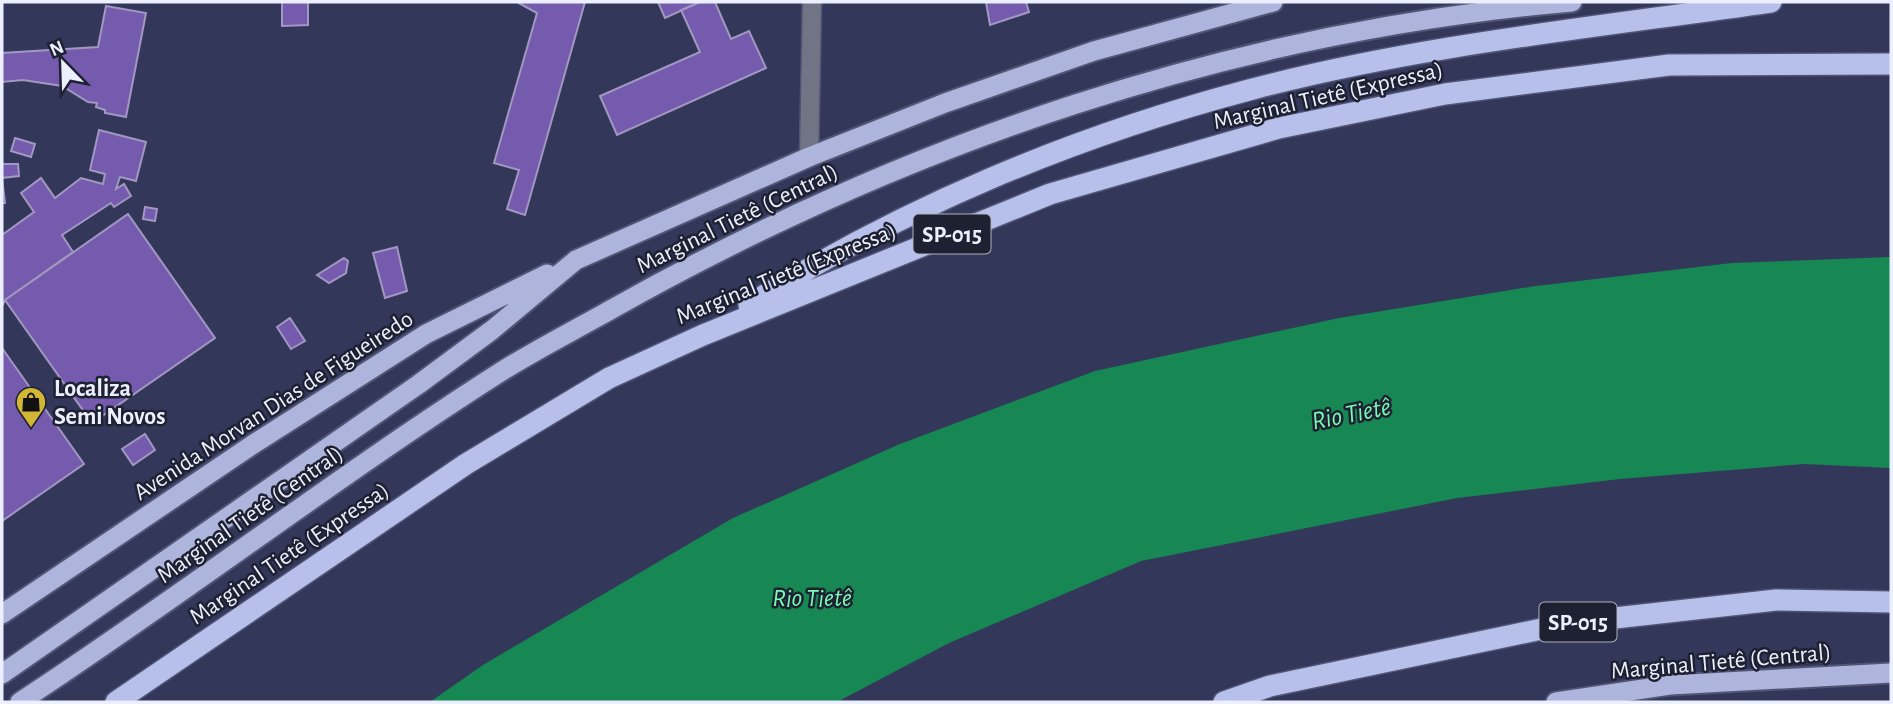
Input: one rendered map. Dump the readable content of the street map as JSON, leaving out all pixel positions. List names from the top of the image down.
{
  "streets": {
    "highway": [
      "Marginal Tietê (Expressa)",
      "Marginal Tietê (Central)",
      "SP-015",
      "Avenida Morvan Dias de Figueiredo"
    ]
  },
  "water": ["Rio Tietê"],
  "places": {
    "shop": ["Localiza Semi Novos"]
  },
  "north": "top left"
}
